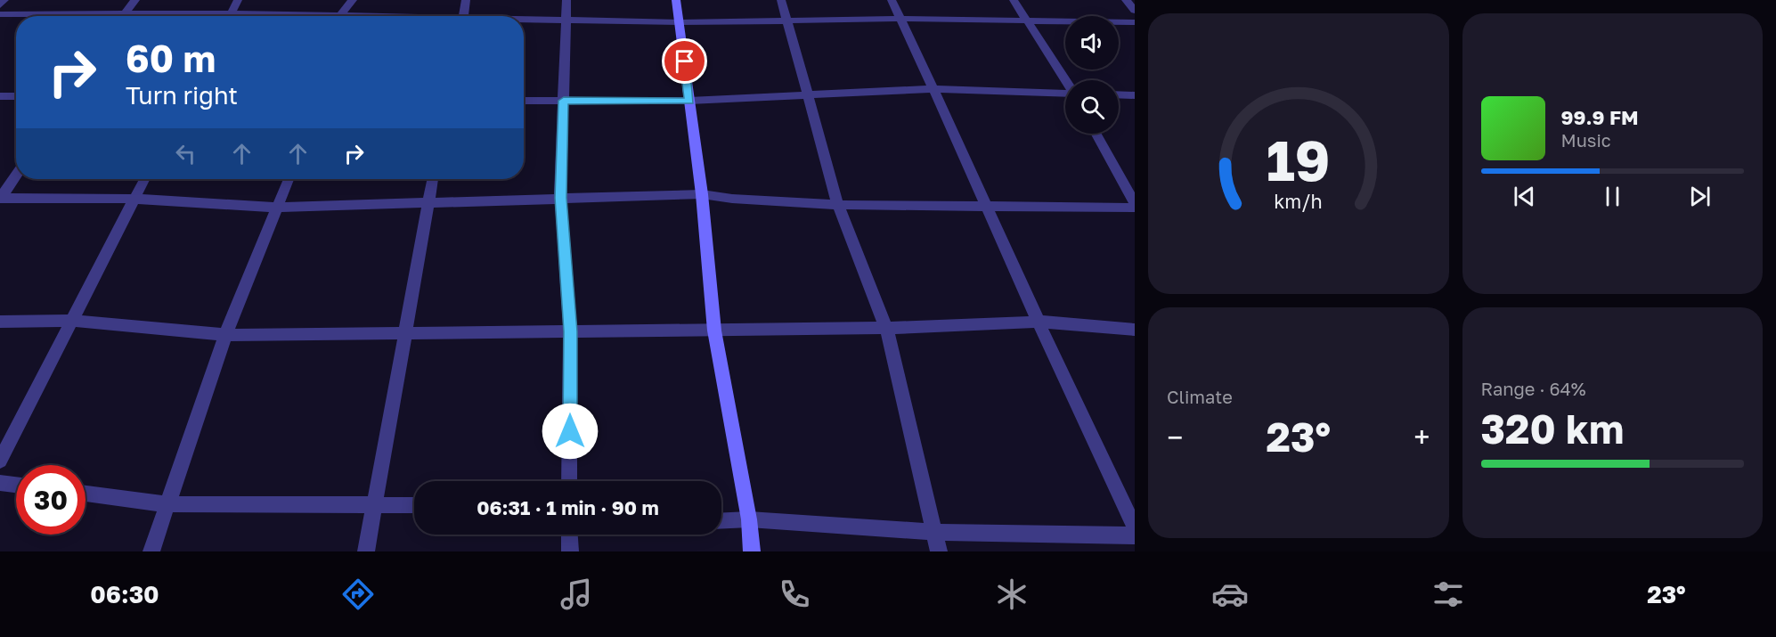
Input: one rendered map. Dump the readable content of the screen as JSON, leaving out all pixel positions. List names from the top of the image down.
{
  "page": {
    "turn": ["60 m", "Turn right"],
    "song": ["99.9 FM", "Music"],
    "tile": [
      "Climate",
      ["Range · 64%", "320 km"]
    ],
    "heat": ["−", "23°", "+"],
    "limit": "30",
    "trip": "06:31 · 1 min · 90 m",
    "tabs": ["06:30", "23°"],
    "gauge": ["19", "km/h"]
  }
}
